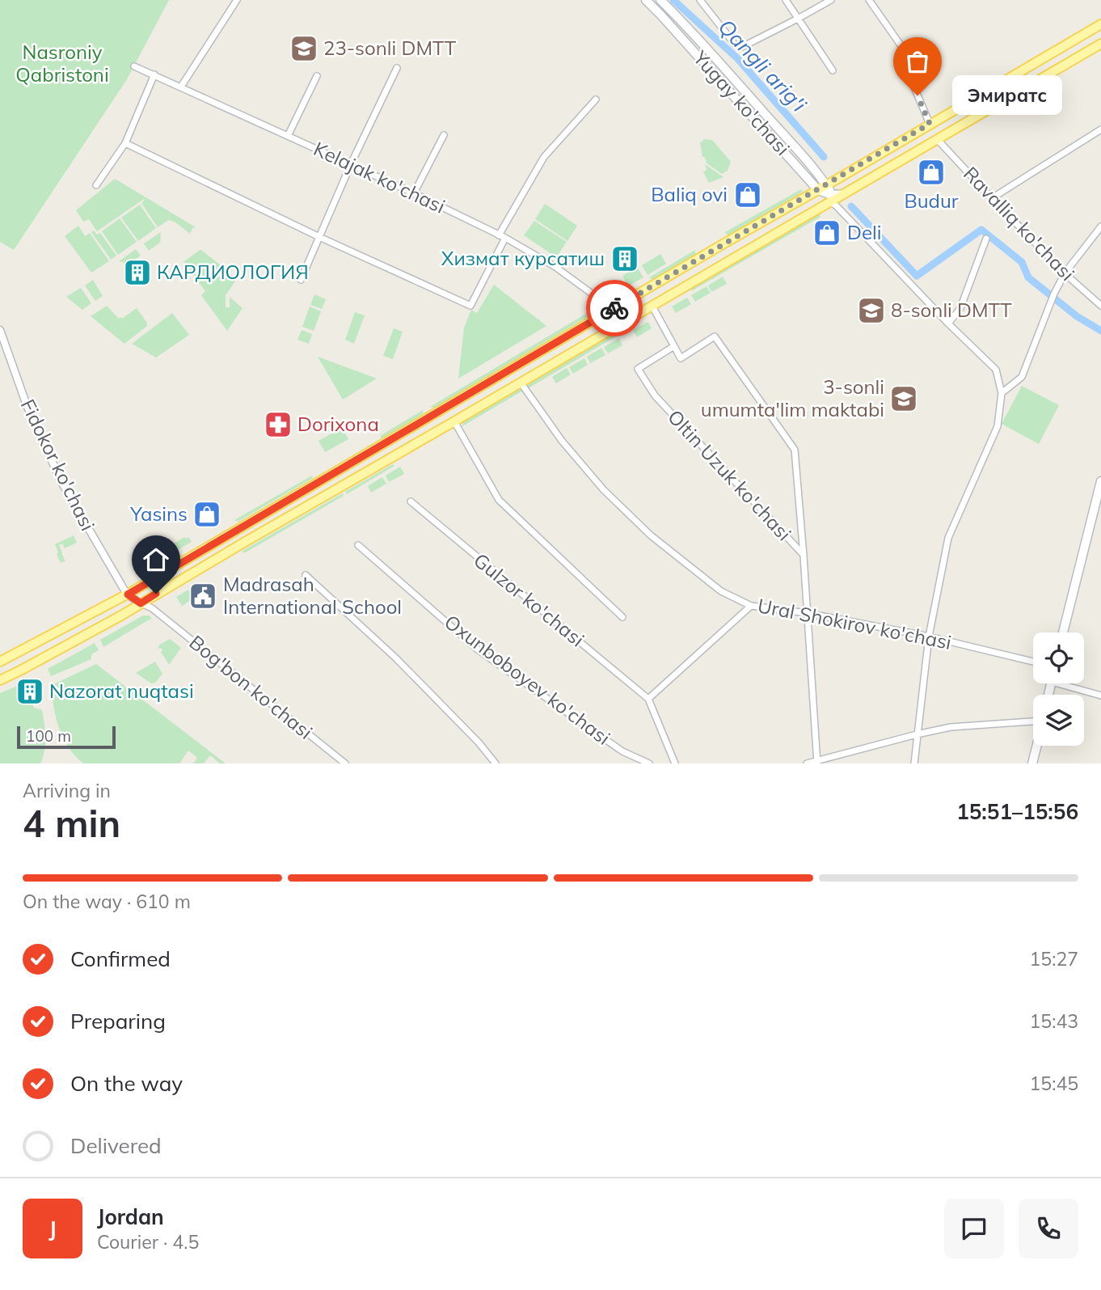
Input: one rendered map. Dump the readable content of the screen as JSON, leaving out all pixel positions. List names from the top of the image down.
{
  "streets": {
    "main road": ["Yugay ko'chasi"],
    "street": [
      "Kelajak ko'chasi",
      "Ravalliq ko'chasi",
      "Fidokor ko'chasi",
      "Oltin Uzuk ko'chasi",
      "Gulzor ko'chasi",
      "Ural Shokirov ko'chasi",
      "Oxunboboyev ko'chasi",
      "Bog'bon ko'chasi"
    ]
  },
  "crossings": [
    ["Fidokor ko'chasi", "Bog'bon ko'chasi"]
  ],
  "water": ["Qangli arig'i"],
  "parks": ["Nasroniy Qabristoni"],
  "places": {
    "school or university": ["23-sonli DMTT", "8-sonli DMTT", "3-sonli umumta'lim maktabi"],
    "other": ["Эмиратс"],
    "shop": [
      "Budur",
      "Baliq ovi",
      "Deli",
      "Yasins"
    ],
    "building": ["Хизмат курсатиш", "КАРДИОЛОГИЯ", "Nazorat nuqtasi"],
    "pharmacy": ["Dorixona"],
    "public building": ["Madrasah International School"]
  },
  "scale_bar": "100 m",
  "page": {
    "bubble": "Эмиратс",
    "scale": "100 m",
    "heading": ["4 min", "Arriving in", "15:51–15:56"],
    "panel": ["Jordan", "Courier · 4.5"],
    "bar": "On the way · 610 m",
    "list": [
      ["Confirmed", "15:27"],
      ["Preparing", "15:43"],
      ["On the way", "15:45"],
      "Delivered"
    ],
    "round": "J"
  }
}
